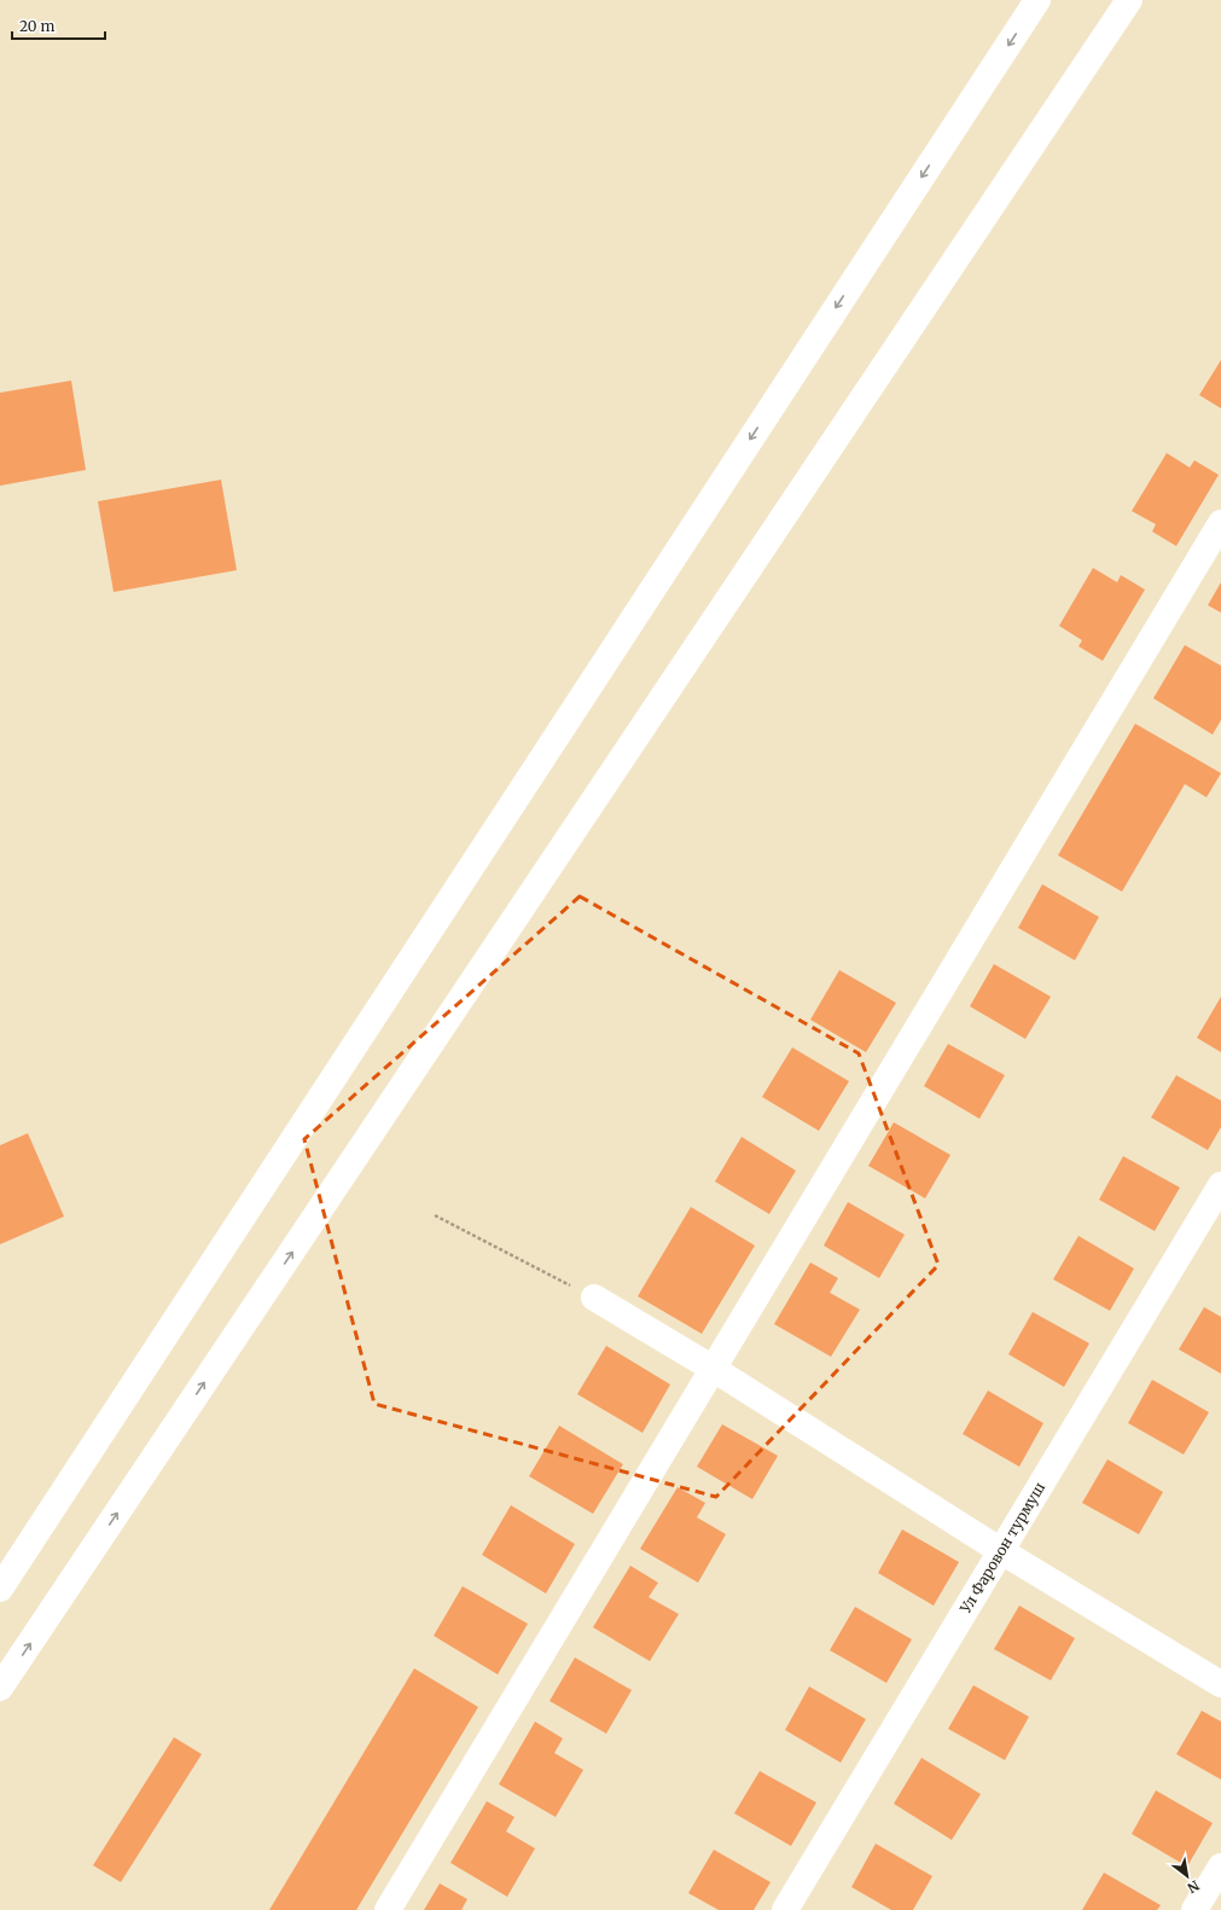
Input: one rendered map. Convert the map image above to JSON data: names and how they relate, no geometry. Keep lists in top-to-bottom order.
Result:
{
  "streets": {
    "street": ["Ул Фаровон турмуш"]
  },
  "scale_bar": "20 m",
  "north": "bottom right"
}
